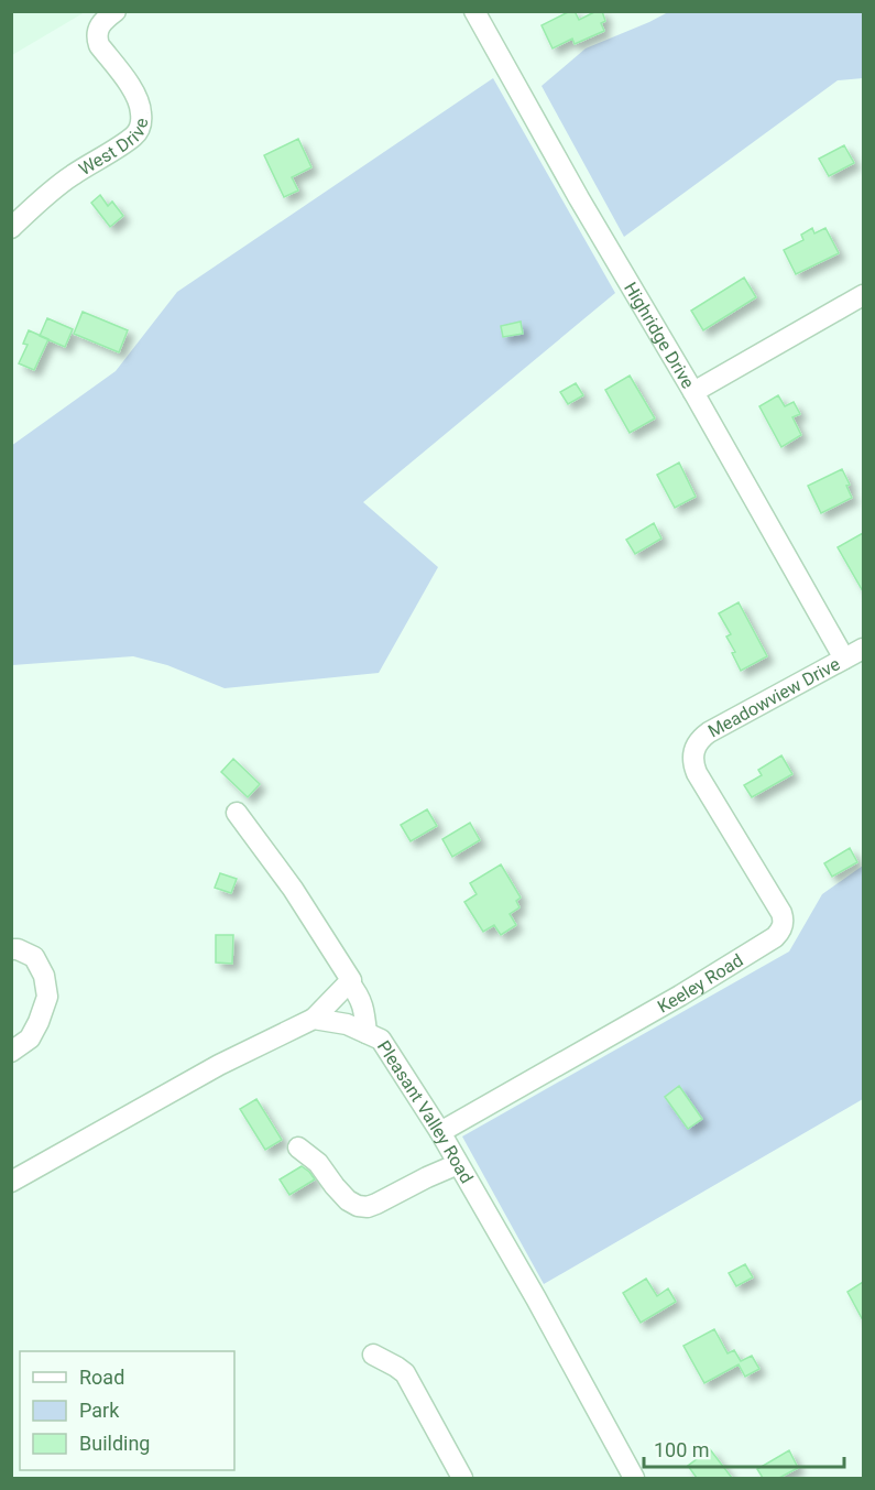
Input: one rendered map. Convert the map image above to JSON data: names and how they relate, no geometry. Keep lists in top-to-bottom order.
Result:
{
  "streets": {
    "street": [
      "West Drive",
      "Highridge Drive",
      "Meadowview Drive",
      "Keeley Road",
      "Pleasant Valley Road"
    ]
  },
  "crossings": [
    ["Highridge Drive", "Meadowview Drive"],
    ["Meadowview Drive", "Keeley Road"],
    ["Keeley Road", "Pleasant Valley Road"]
  ],
  "legend": ["Road", "Park", "Building"],
  "scale_bar": "100 m"
}
